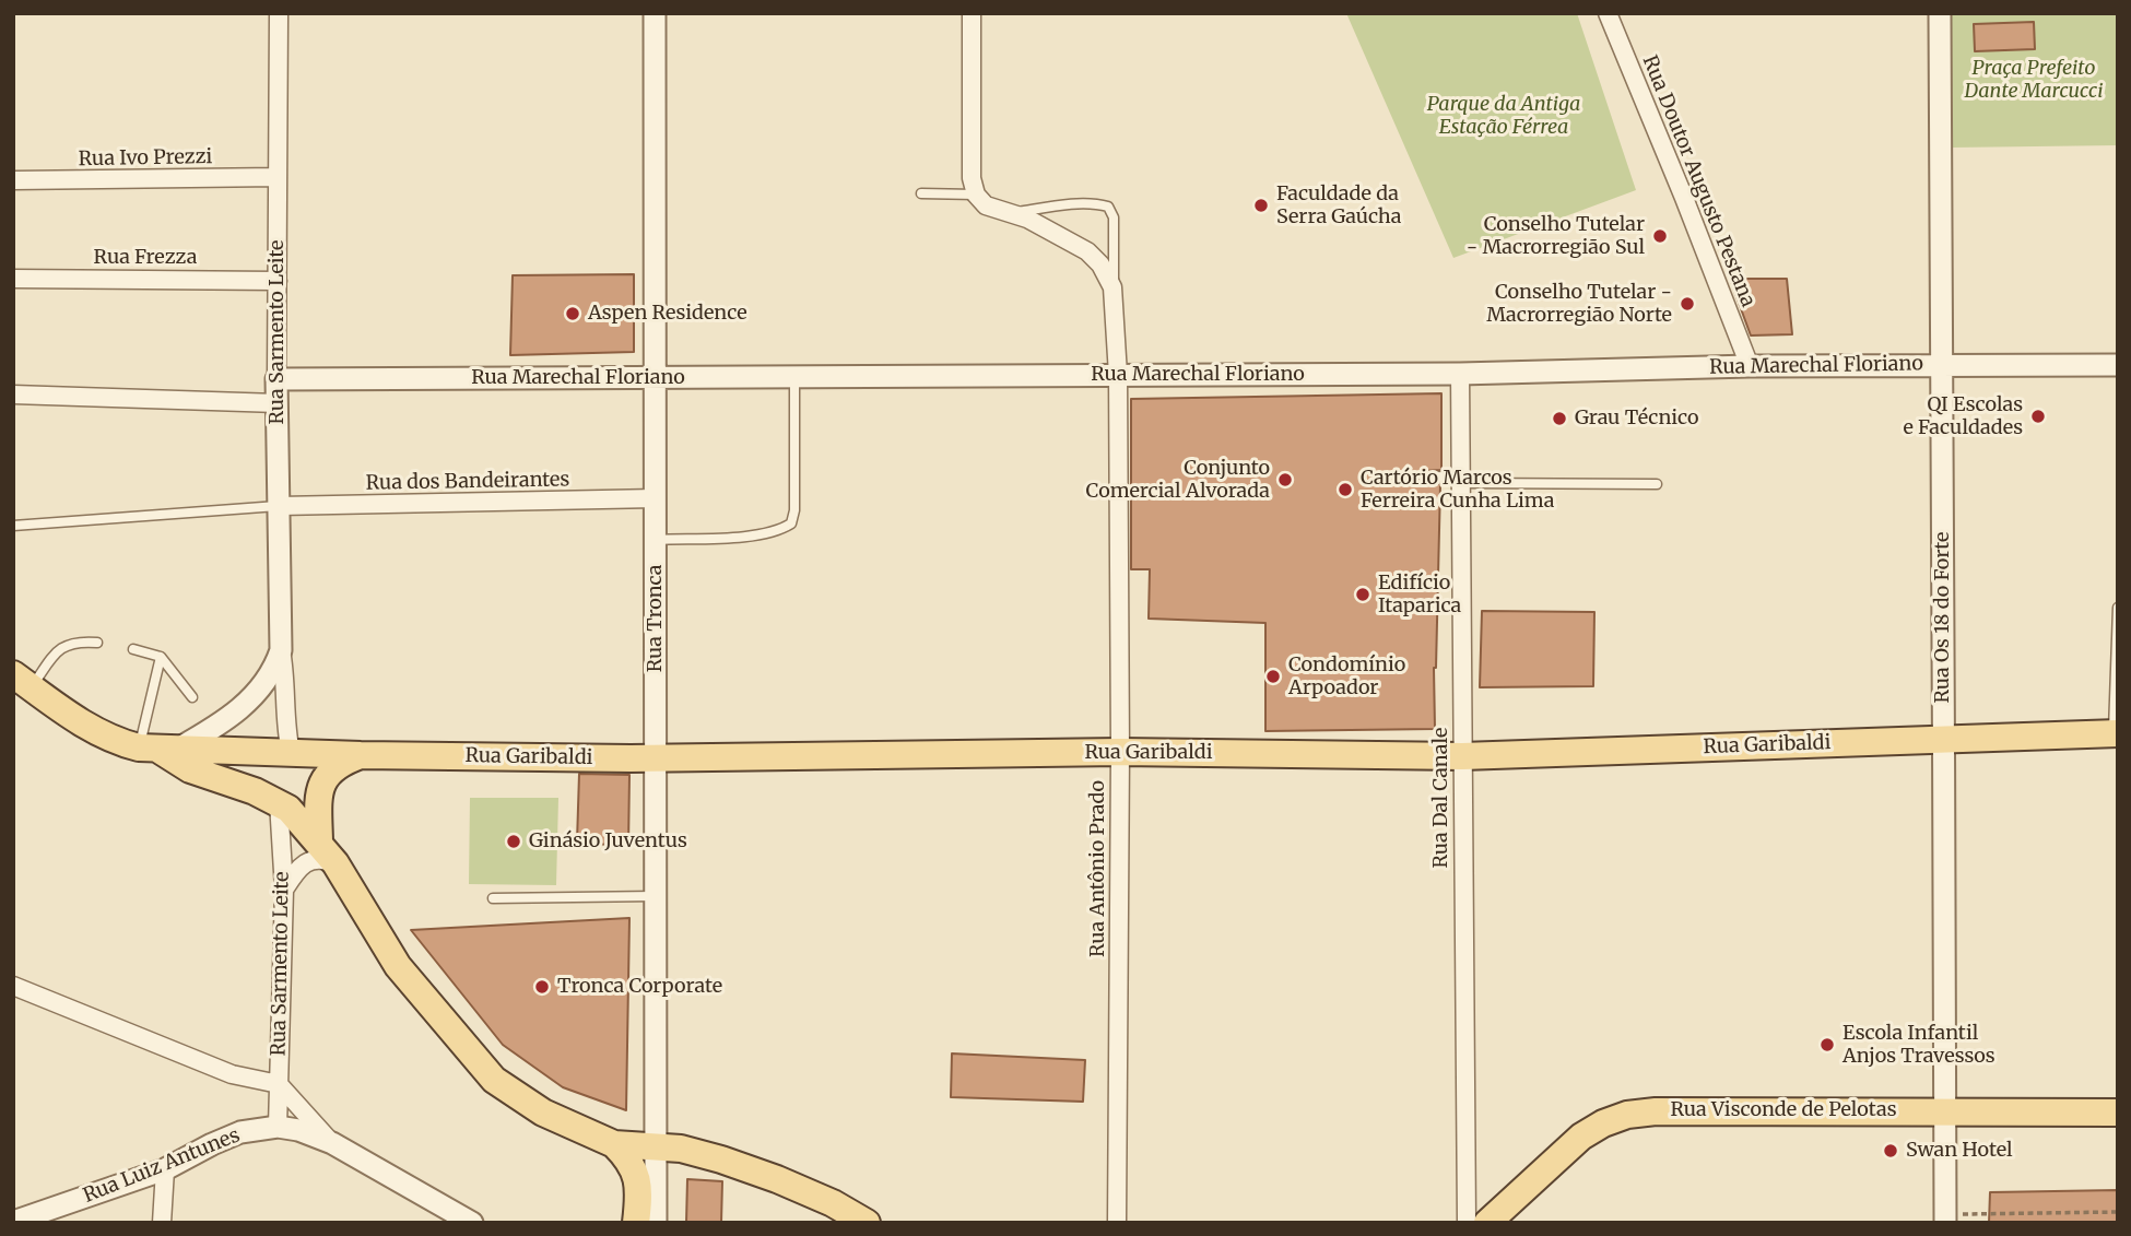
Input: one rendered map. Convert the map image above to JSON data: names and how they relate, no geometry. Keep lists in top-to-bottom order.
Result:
{
  "streets": {
    "main road": ["Rua Garibaldi", "Rua Visconde de Pelotas"],
    "street": [
      "Rua Ivo Prezzi",
      "Rua Doutor Augusto Pestana",
      "Rua Frezza",
      "Rua Sarmento Leite",
      "Rua Marechal Floriano",
      "Rua dos Bandeirantes",
      "Rua Os 18 do Forte",
      "Rua Tronca",
      "Rua Dal Canale",
      "Rua Antônio Prado",
      "Rua Luiz Antunes"
    ]
  },
  "crossings": [
    ["Rua Ivo Prezzi", "Rua Sarmento Leite"],
    ["Rua Doutor Augusto Pestana", "Rua Marechal Floriano"],
    ["Rua Frezza", "Rua Sarmento Leite"],
    ["Rua Sarmento Leite", "Rua Marechal Floriano"],
    ["Rua Sarmento Leite", "Rua dos Bandeirantes"],
    ["Rua Sarmento Leite", "Rua Garibaldi"],
    ["Rua Sarmento Leite", "Rua Luiz Antunes"],
    ["Rua Marechal Floriano", "Rua Os 18 do Forte"],
    ["Rua Marechal Floriano", "Rua Tronca"],
    ["Rua Marechal Floriano", "Rua Dal Canale"],
    ["Rua Marechal Floriano", "Rua Antônio Prado"],
    ["Rua dos Bandeirantes", "Rua Tronca"],
    ["Rua Os 18 do Forte", "Rua Garibaldi"],
    ["Rua Os 18 do Forte", "Rua Visconde de Pelotas"],
    ["Rua Tronca", "Rua Garibaldi"],
    ["Rua Garibaldi", "Rua Dal Canale"],
    ["Rua Garibaldi", "Rua Antônio Prado"]
  ],
  "parks": ["Praça Prefeito Dante Marcucci", "Parque da Antiga Estação Férrea"],
  "places": [
    "Faculdade da Serra Gaúcha",
    "Conselho Tutelar - Macrorregião Sul",
    "Conselho Tutelar - Macrorregião Norte",
    "Aspen Residence",
    "QI Escolas e Faculdades",
    "Grau Técnico",
    "Conjunto Comercial Alvorada",
    "Cartório Marcos Ferreira Cunha Lima",
    "Edifício Itaparica",
    "Condomínio Arpoador",
    "Ginásio Juventus",
    "Tronca Corporate",
    "Escola Infantil Anjos Travessos",
    "Swan Hotel"
  ]
}
